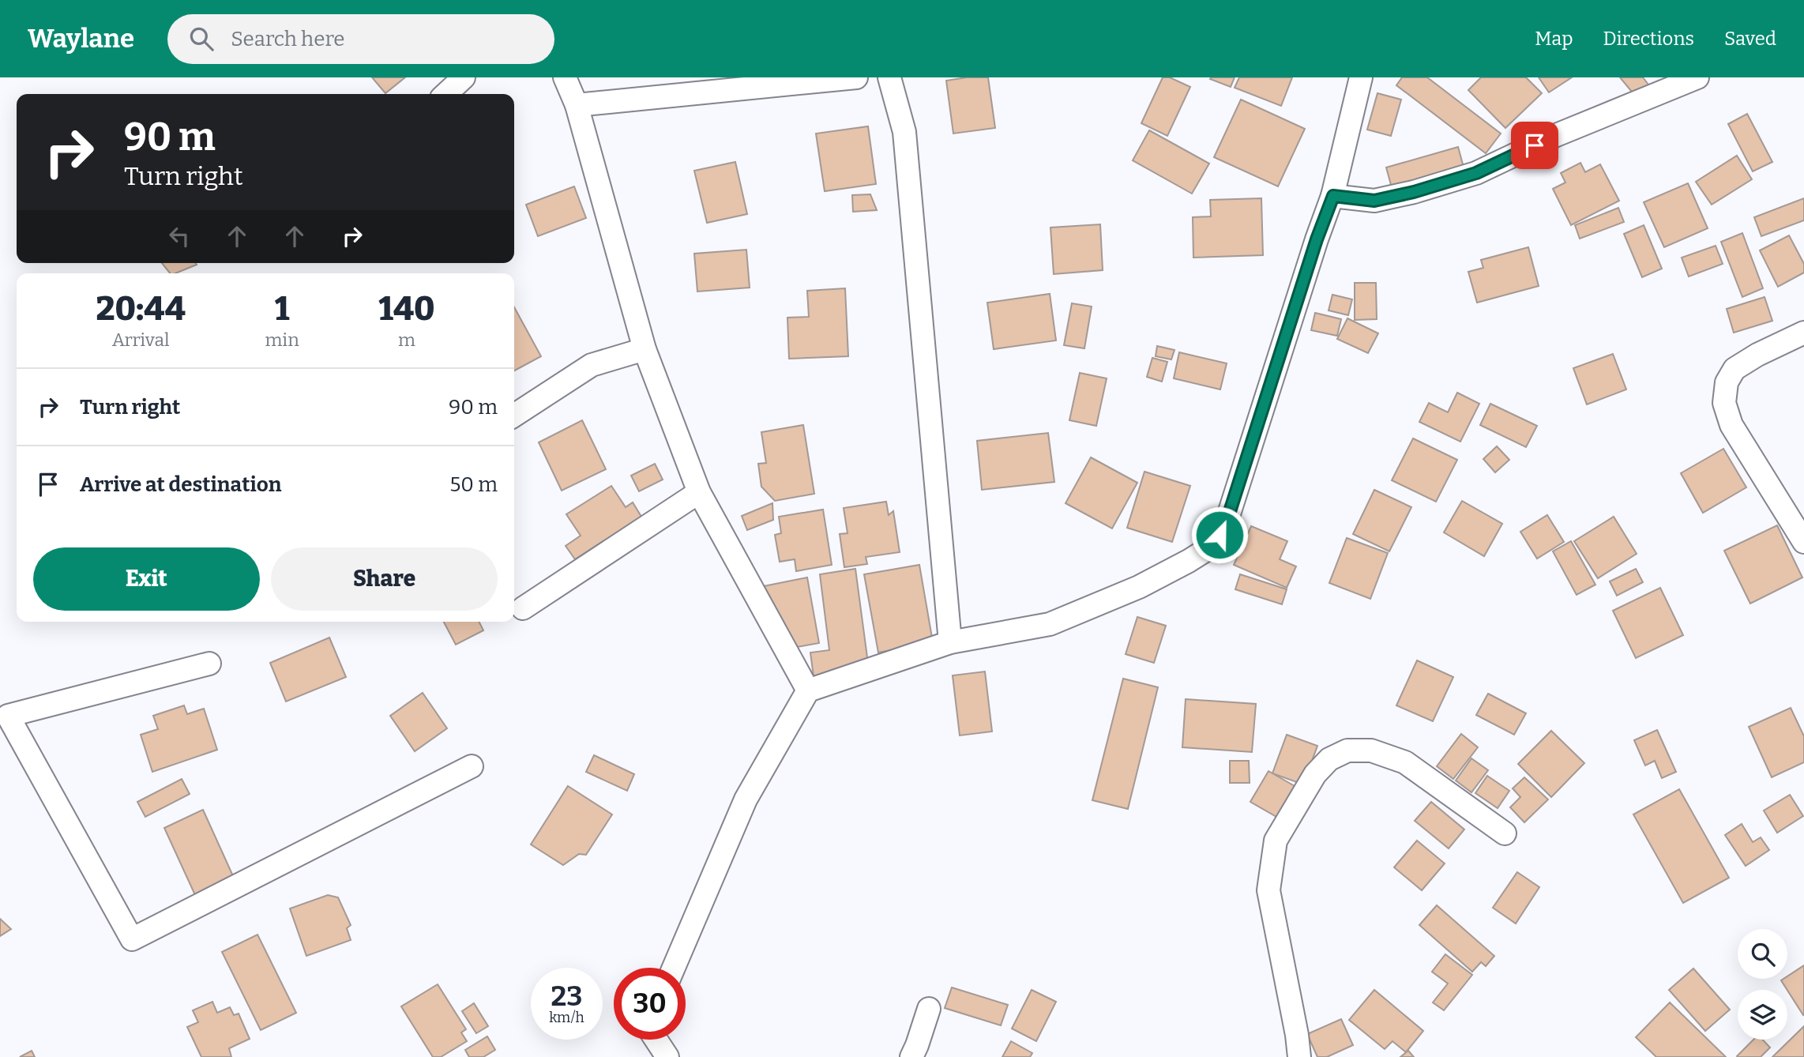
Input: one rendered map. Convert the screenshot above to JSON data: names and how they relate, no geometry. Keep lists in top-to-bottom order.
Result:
{
  "page": {
    "header": "Waylane",
    "search": "Search here",
    "nav": ["Map", "Directions", "Saved"],
    "turn": ["90 m", "Turn right"],
    "eta": [
      "20:44",
      "Arrival",
      "1",
      "min",
      "140",
      "m"
    ],
    "list": [
      {
        "name": "Turn right",
        "value": "90 m"
      },
      {
        "name": "Arrive at destination",
        "value": "50 m"
      }
    ],
    "buttons": ["Exit", "Share"],
    "speed": "23 km/h",
    "limit": "30"
  }
}
